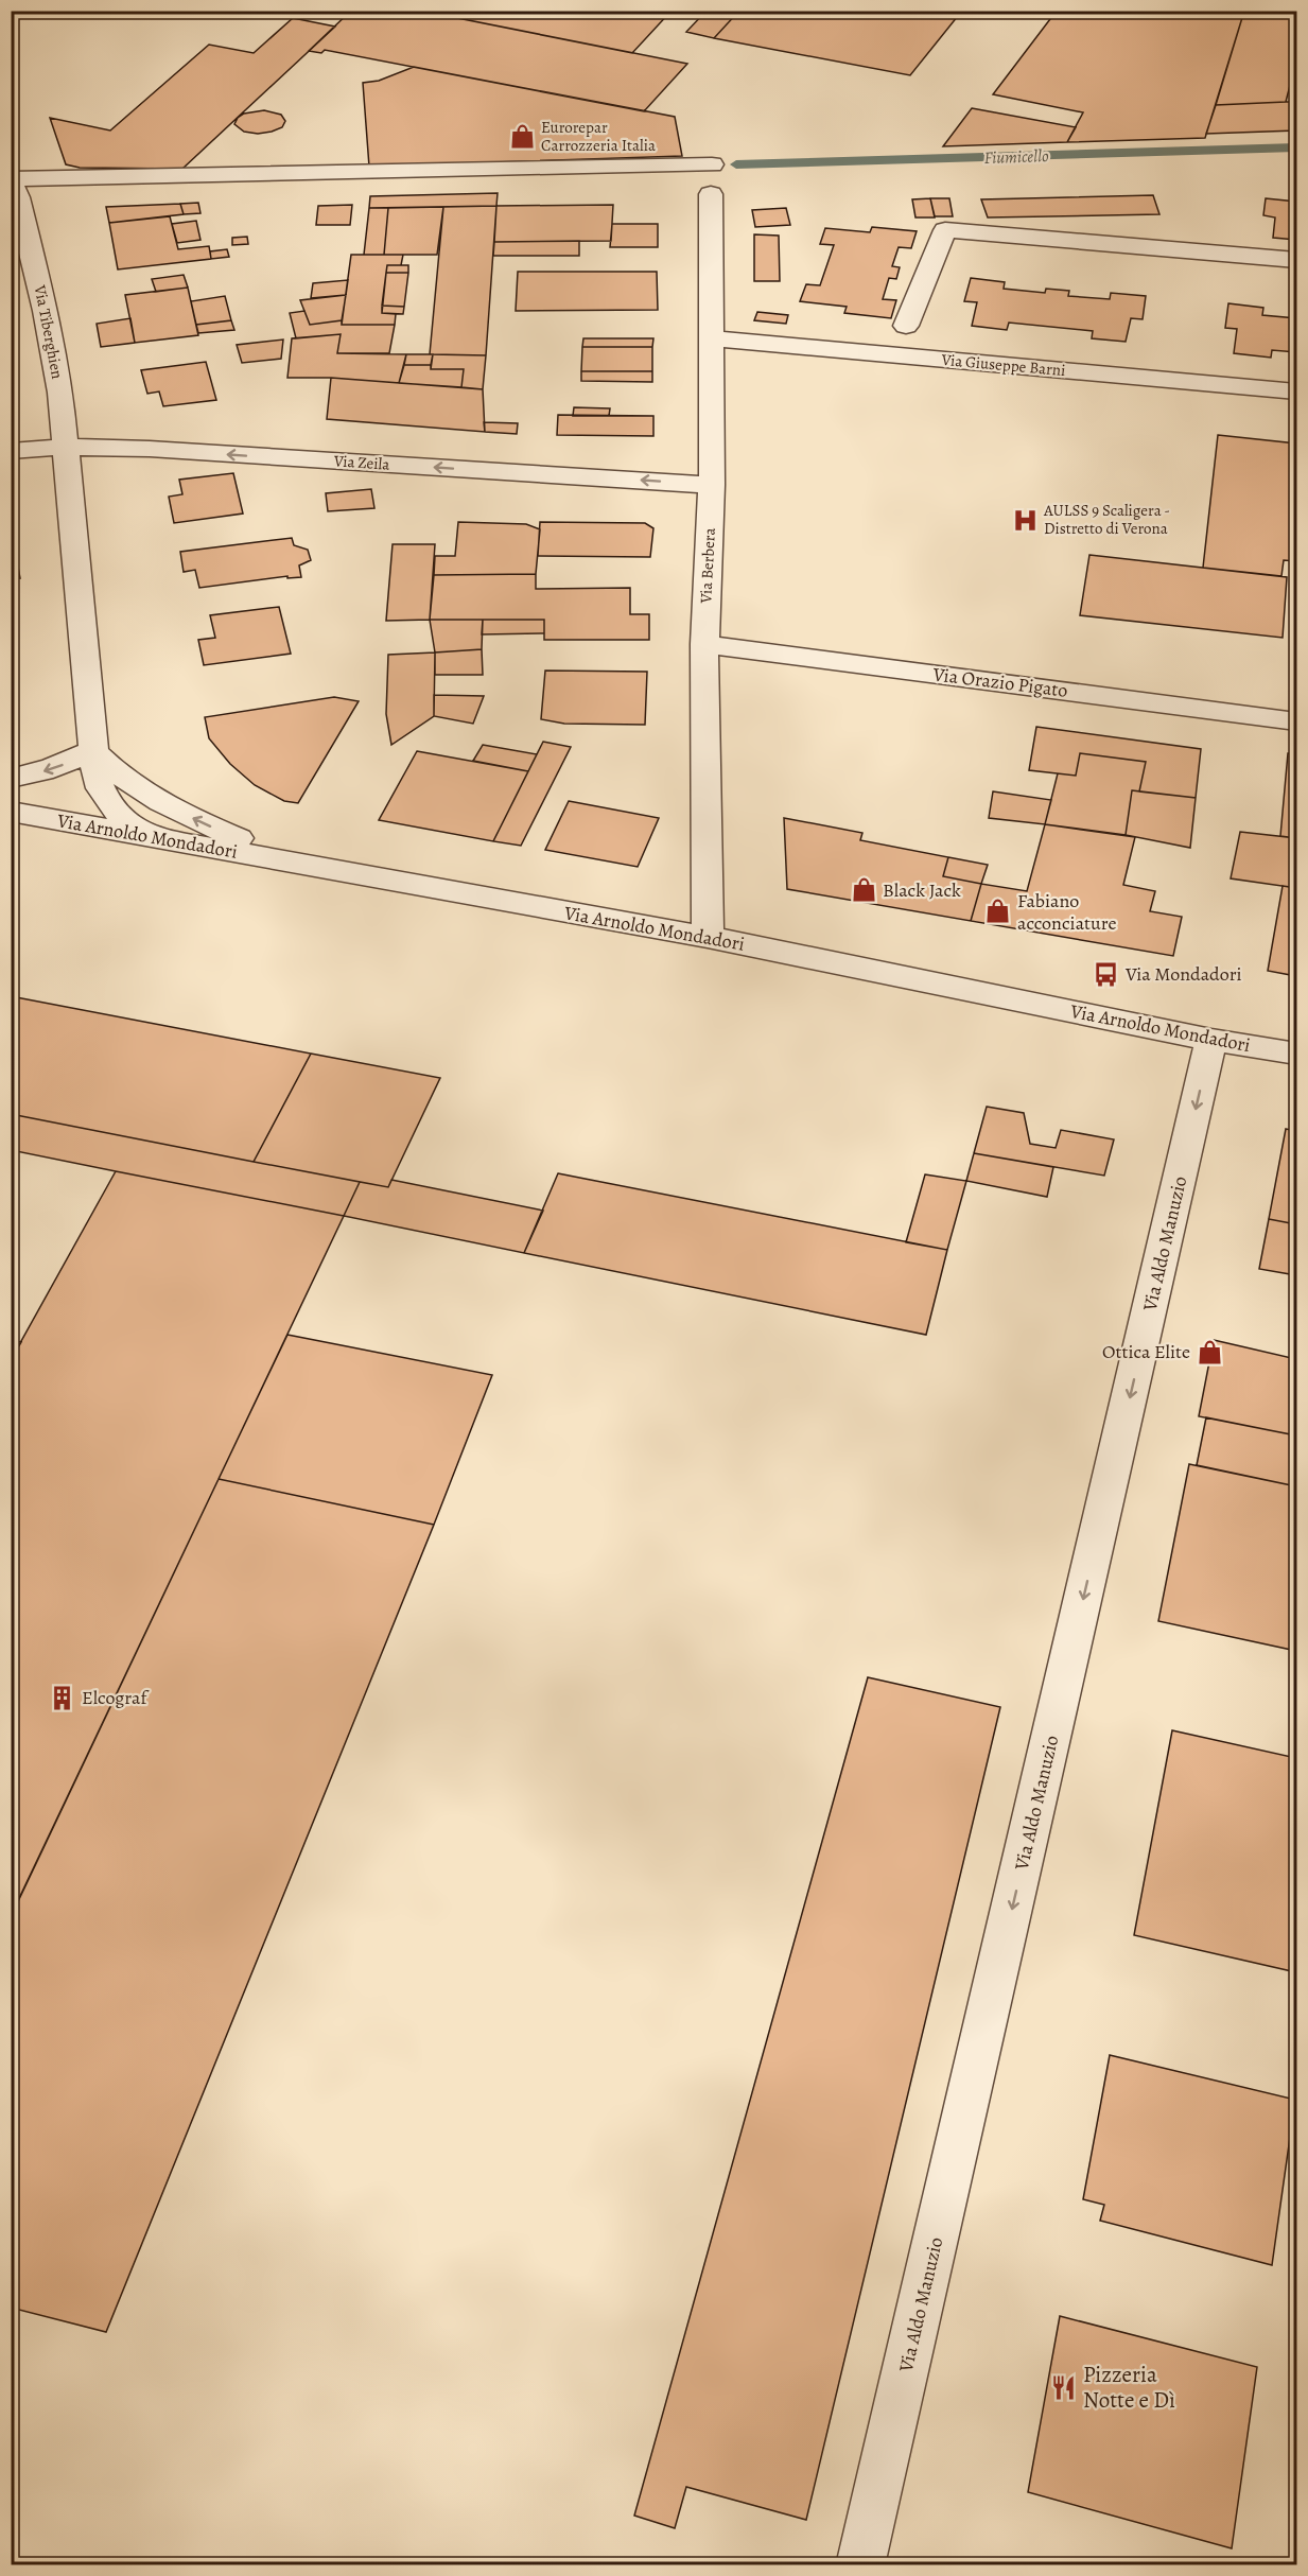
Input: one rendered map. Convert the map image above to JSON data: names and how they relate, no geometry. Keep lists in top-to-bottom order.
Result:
{
  "streets": {
    "street": [
      "Via Tiberghien",
      "Via Giuseppe Barni",
      "Via Zeila",
      "Via Berbera",
      "Via Orazio Pigato",
      "Via Arnoldo Mondadori",
      "Via Aldo Manuzio"
    ]
  },
  "crossings": [
    ["Via Tiberghien", "Via Zeila"],
    ["Via Tiberghien", "Via Arnoldo Mondadori"],
    ["Via Giuseppe Barni", "Via Berbera"],
    ["Via Zeila", "Via Berbera"],
    ["Via Berbera", "Via Orazio Pigato"],
    ["Via Berbera", "Via Arnoldo Mondadori"],
    ["Via Arnoldo Mondadori", "Via Aldo Manuzio"]
  ],
  "one_way": ["Via Aldo Manuzio"],
  "water": ["Fiumicello"],
  "places": {
    "shop": [
      "Eurorepar Carrozzeria Italia",
      "Black Jack",
      "Fabiano acconciature",
      "Ottica Elite"
    ],
    "hospital": ["AULSS 9 Scaligera - Distretto di Verona"],
    "bus stop": ["Via Mondadori"],
    "building": ["Elcograf"],
    "restaurant": ["Pizzeria Notte e Dì"]
  }
}
